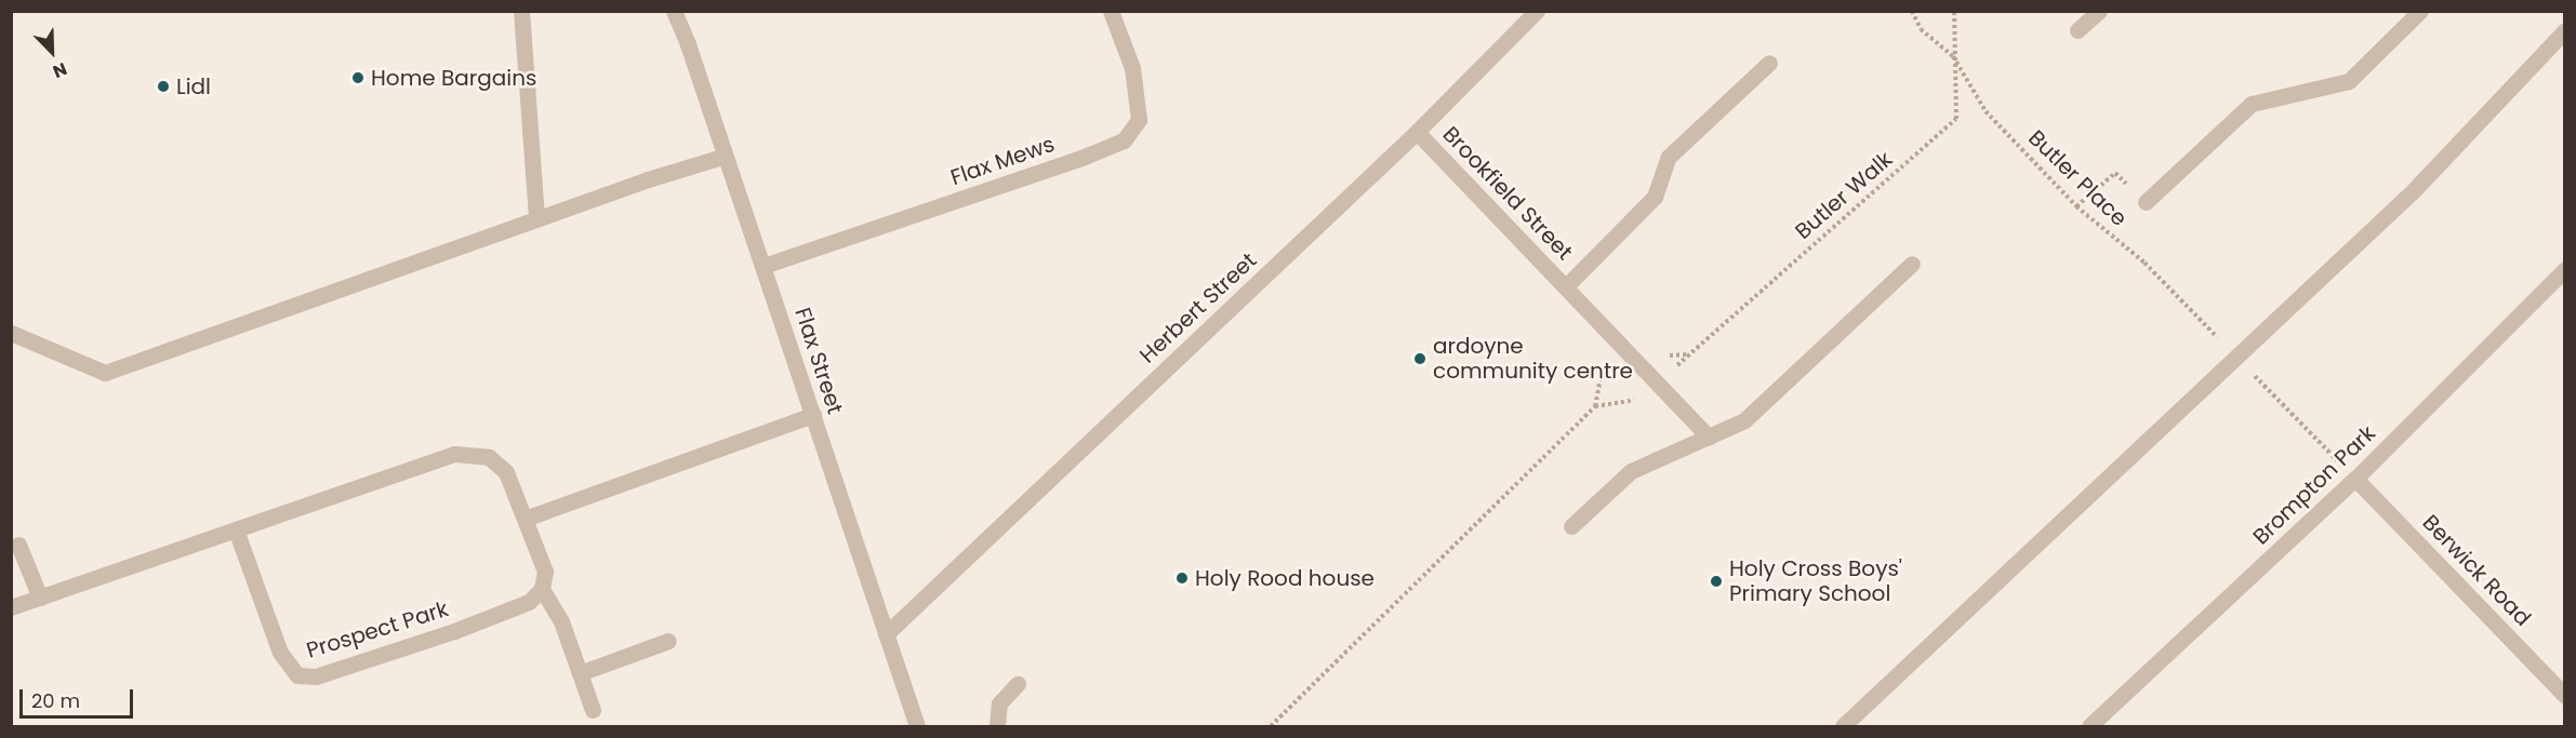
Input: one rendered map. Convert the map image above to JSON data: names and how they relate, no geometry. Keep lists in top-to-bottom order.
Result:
{
  "streets": {
    "street": [
      "Flax Mews",
      "Brookfield Street",
      "Herbert Street",
      "Flax Street",
      "Brompton Park",
      "Berwick Road",
      "Prospect Park"
    ],
    "path": ["Butler Place", "Butler Walk"]
  },
  "crossings": [
    ["Flax Mews", "Flax Street"],
    ["Butler Place", "Butler Walk"],
    ["Butler Place", "Brompton Park"],
    ["Butler Place", "Berwick Road"],
    ["Brookfield Street", "Herbert Street"],
    ["Herbert Street", "Flax Street"],
    ["Brompton Park", "Berwick Road"]
  ],
  "places": [
    "Home Bargains",
    "Lidl",
    "ardoyne community centre",
    "Holy Rood house",
    "Holy Cross Boys' Primary School"
  ],
  "scale_bar": "20 m",
  "north": "bottom right"
}
